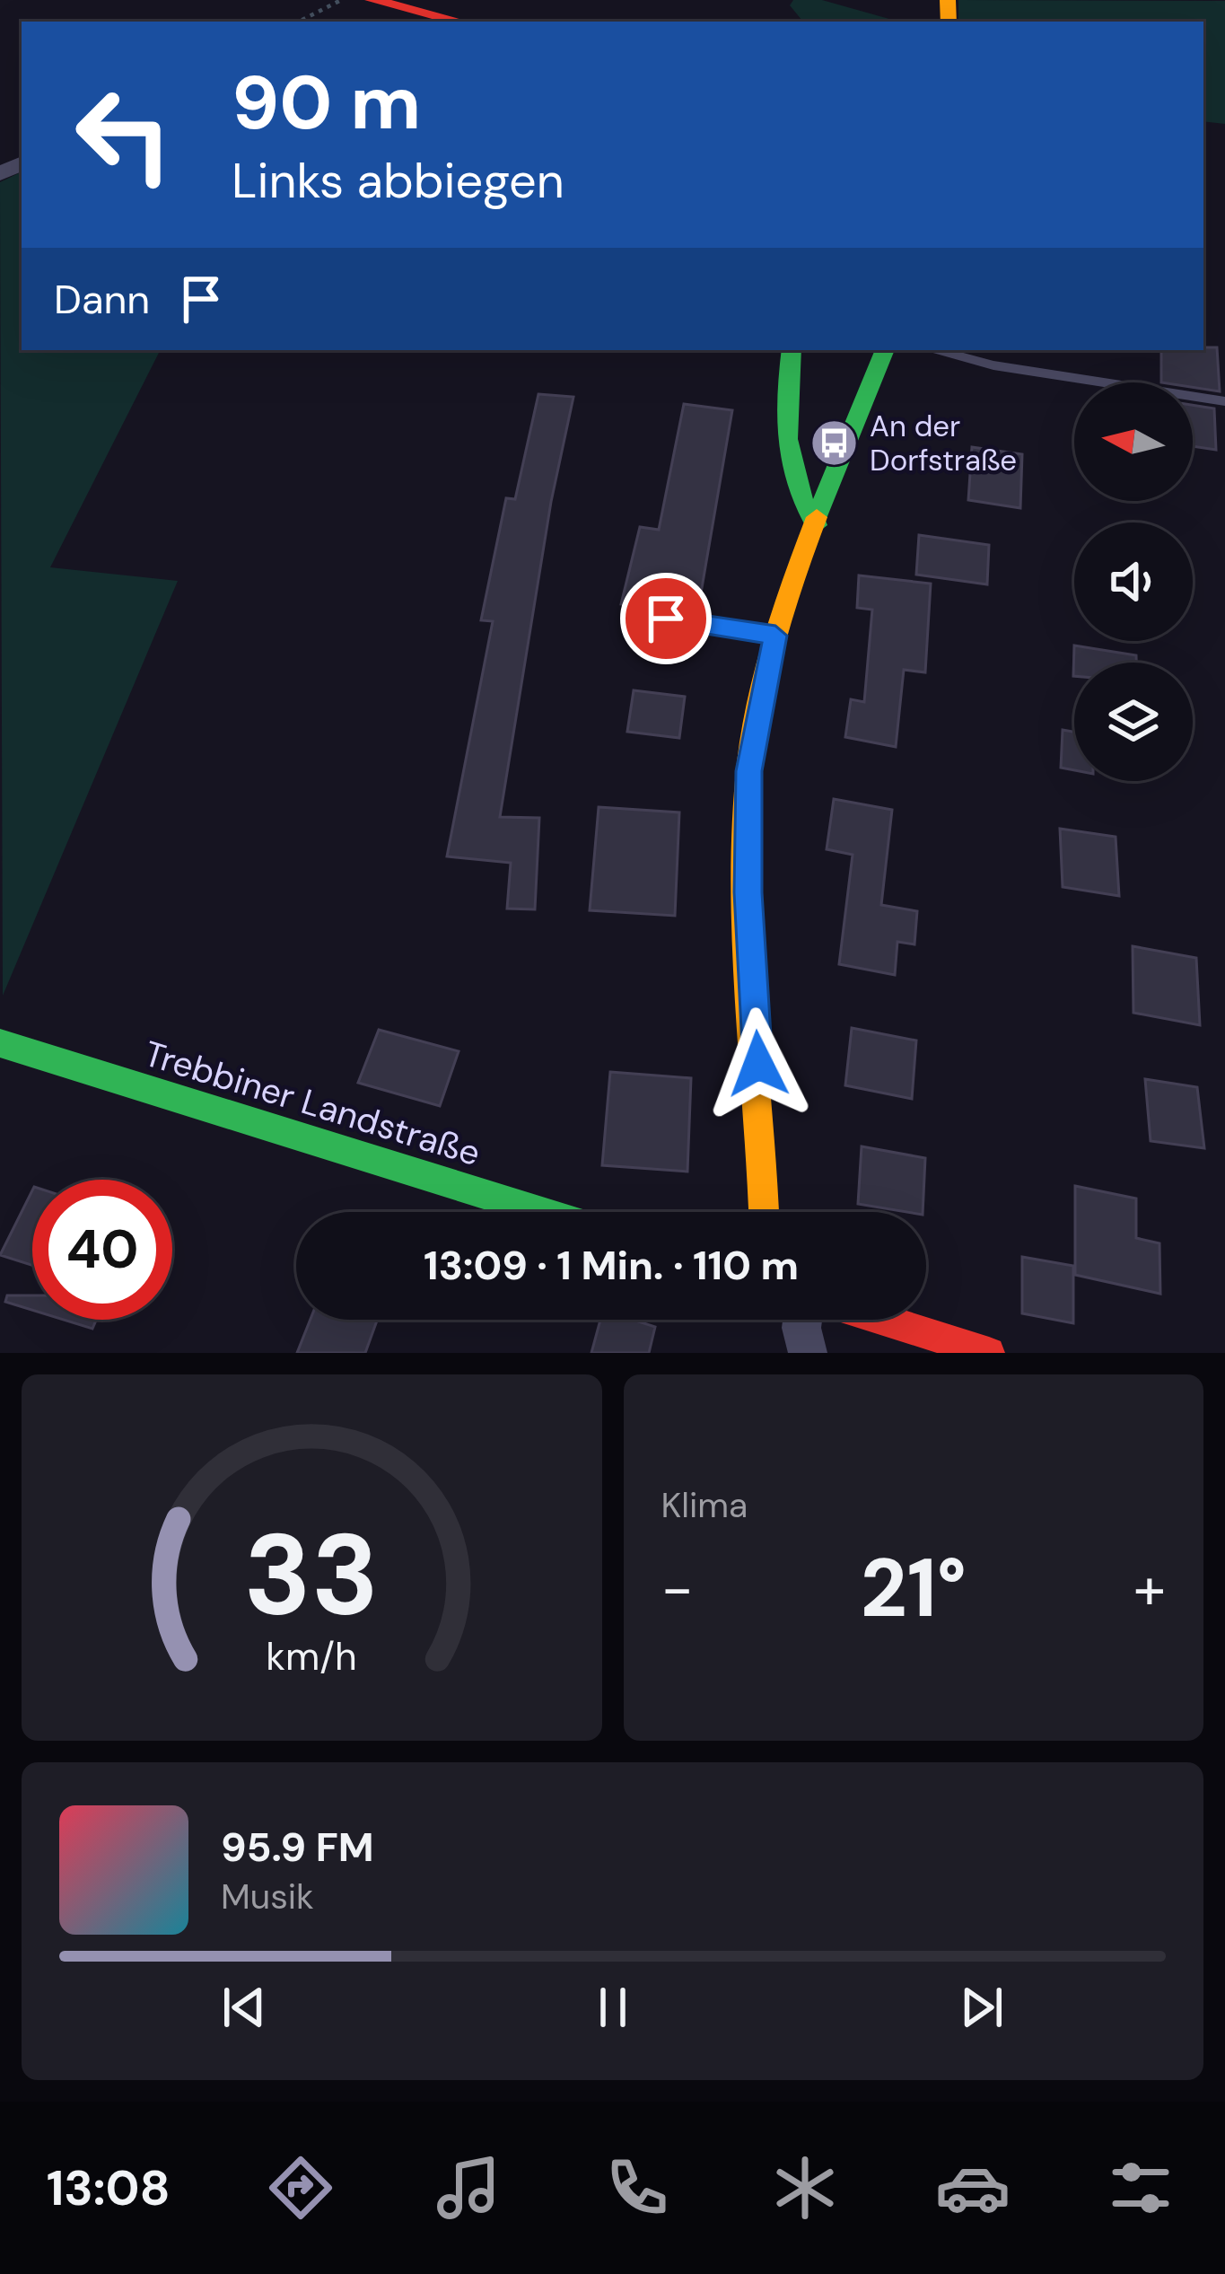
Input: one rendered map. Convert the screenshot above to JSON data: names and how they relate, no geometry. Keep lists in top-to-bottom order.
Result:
{
  "streets": {
    "street": ["Trebbiner Landstraße"]
  },
  "places": {
    "bus stop": ["An der Dorfstraße"]
  },
  "north": "left",
  "page": {
    "turn": ["90 m", "Links abbiegen"],
    "then": "Dann",
    "limit": "40",
    "trip": "13:09 · 1 Min. · 110 m",
    "tile": "Klima",
    "heat": ["−", "21°", "+"],
    "song": ["95.9 FM", "Musik"],
    "tabs": "13:08",
    "gauge": ["33", "km/h"]
  }
}
